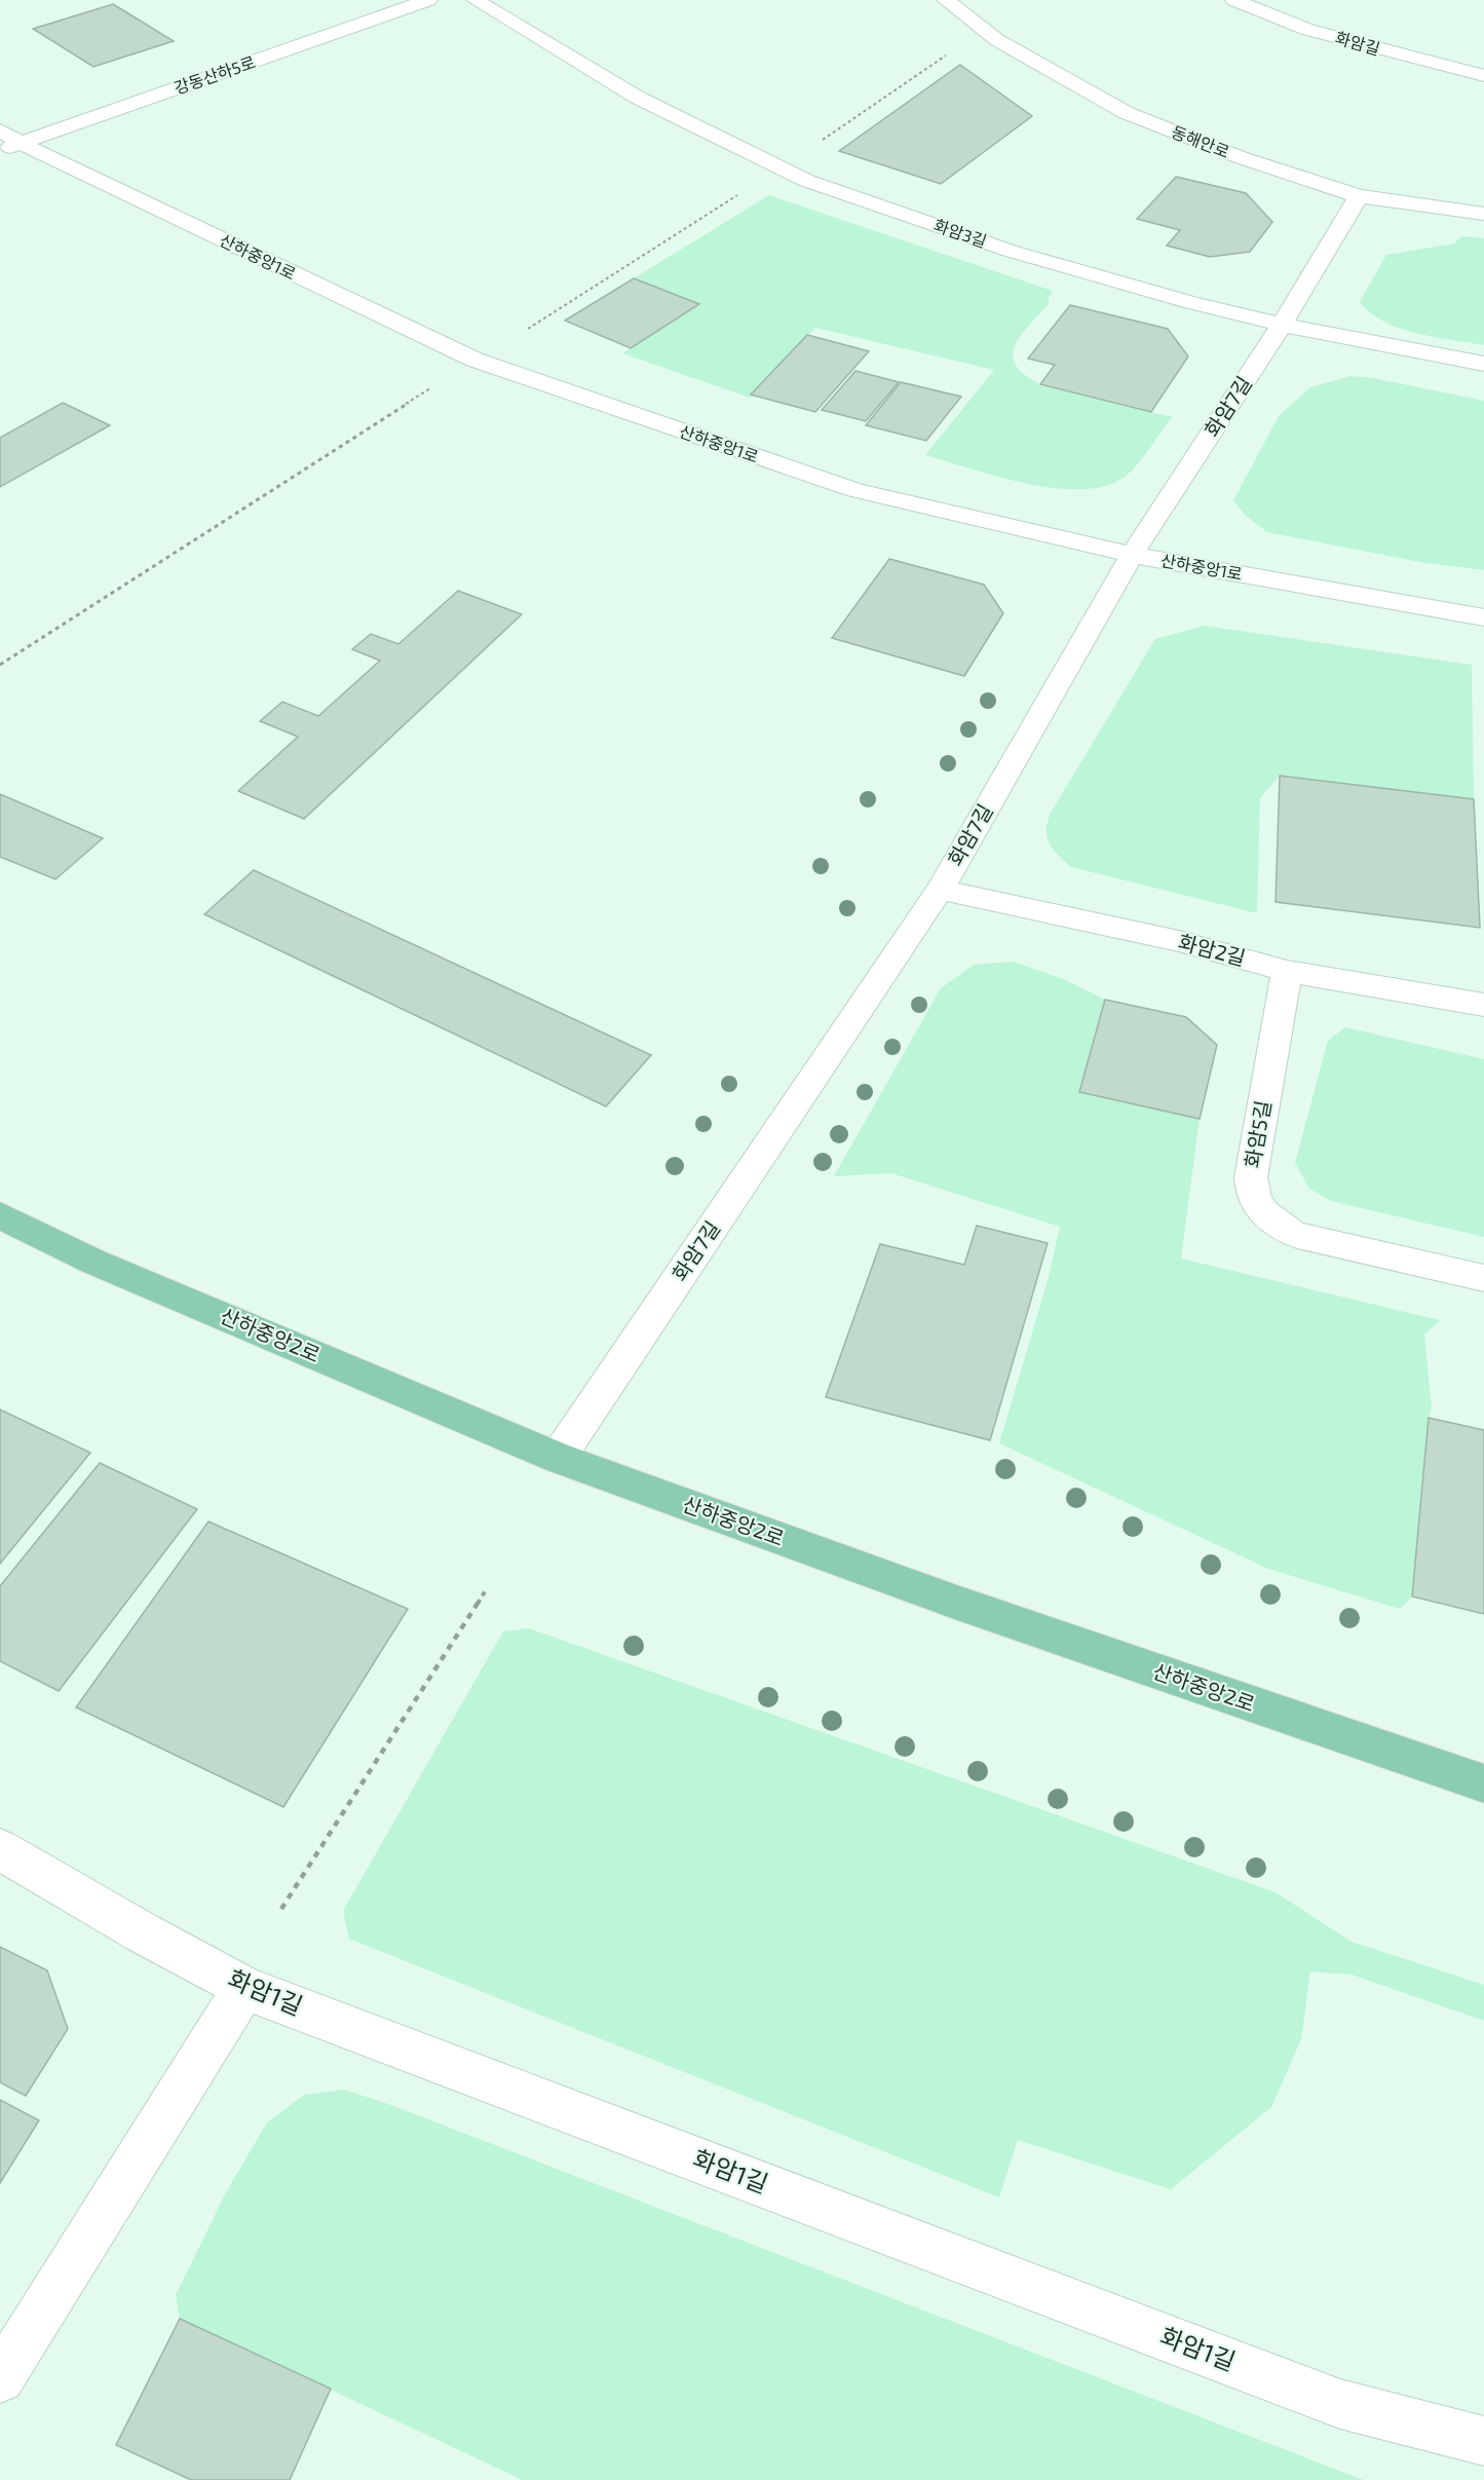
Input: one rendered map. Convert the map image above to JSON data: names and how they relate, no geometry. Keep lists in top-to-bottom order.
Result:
{
  "streets": {
    "main road": ["산하중앙2로"],
    "street": [
      "화암길",
      "강동산하5로",
      "동해안로",
      "화암3길",
      "산하중앙1로",
      "화암7길",
      "화암2길",
      "화암5길",
      "화암1길"
    ]
  },
  "crossings": [
    ["강동산하5로", "산하중앙1로"],
    ["동해안로", "화암7길"],
    ["화암3길", "화암7길"],
    ["산하중앙1로", "화암7길"],
    ["화암7길", "화암2길"],
    ["화암7길", "산하중앙2로"],
    ["화암2길", "화암5길"]
  ]
}
